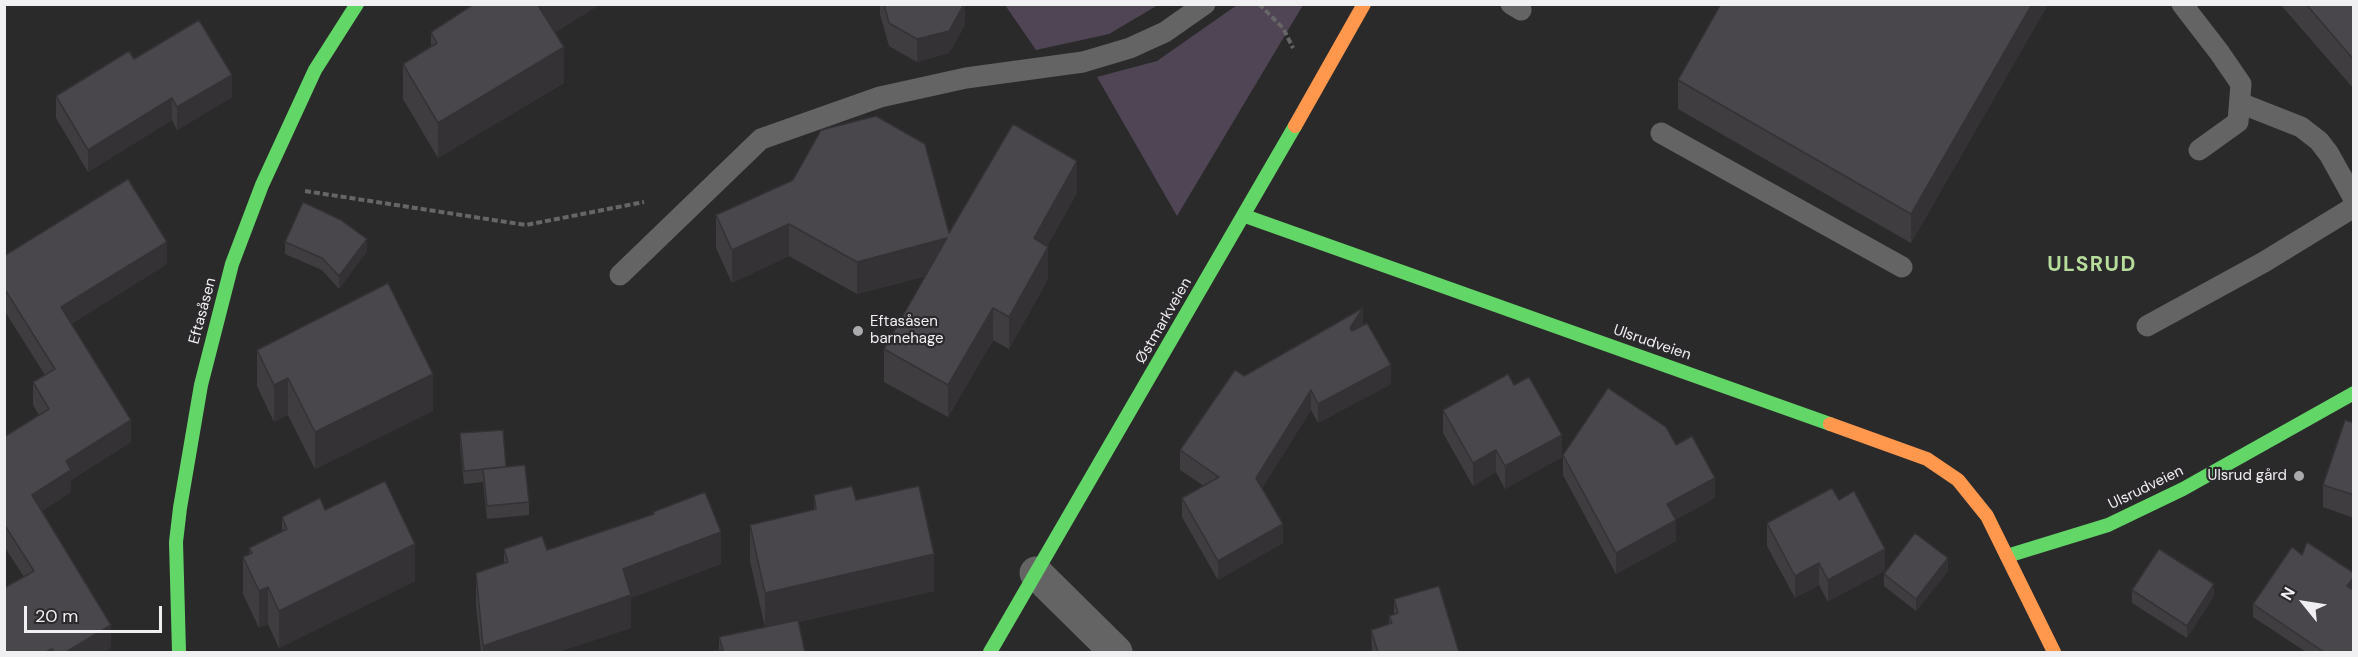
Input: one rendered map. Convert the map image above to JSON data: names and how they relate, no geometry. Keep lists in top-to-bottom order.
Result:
{
  "streets": {
    "street": ["Eftasåsen", "Østmarkveien", "Ulsrudveien"]
  },
  "crossings": [
    ["Østmarkveien", "Ulsrudveien"]
  ],
  "districts": ["ULSRUD"],
  "places": ["Eftasåsen barnehage", "Ulsrud gård"],
  "scale_bar": "20 m",
  "north": "top left"
}
